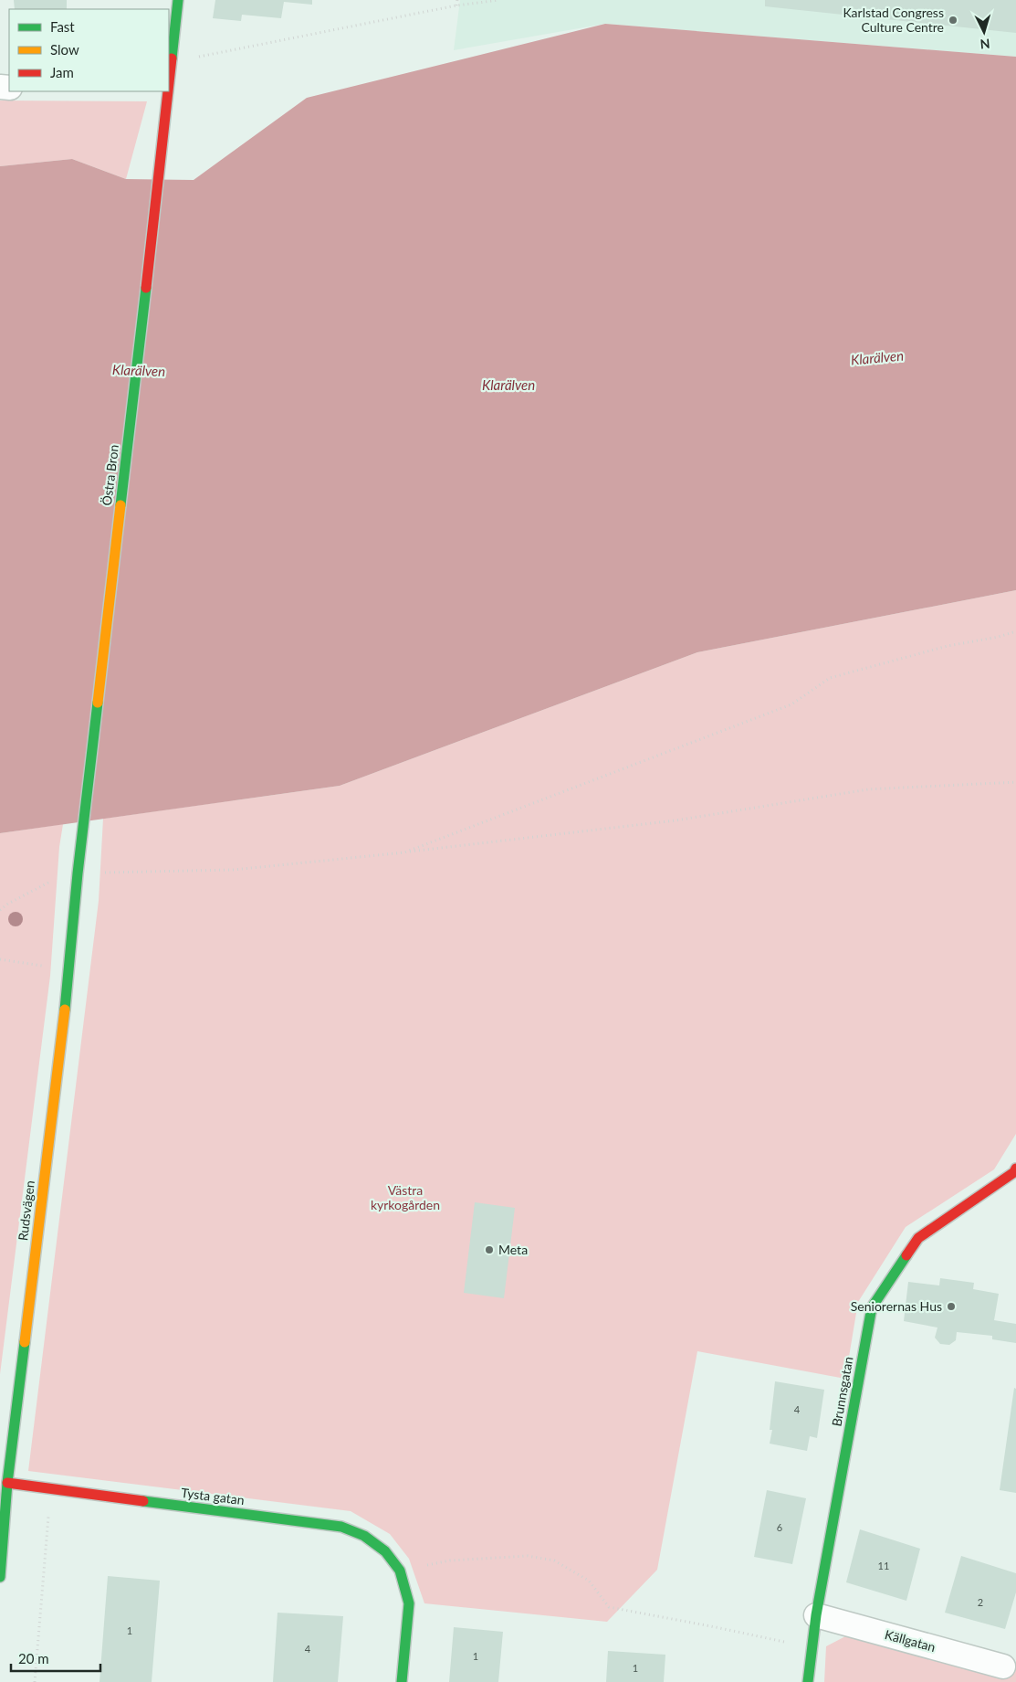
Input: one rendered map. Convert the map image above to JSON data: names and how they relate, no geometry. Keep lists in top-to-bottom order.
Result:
{
  "streets": {
    "street": [
      "Östra Bron",
      "Rudsvägen",
      "Brunnsgatan",
      "Tysta gatan",
      "Källgatan"
    ]
  },
  "crossings": [
    ["Östra Bron", "Rudsvägen"],
    ["Rudsvägen", "Tysta gatan"],
    ["Brunnsgatan", "Källgatan"]
  ],
  "water": ["Klarälven"],
  "parks": ["Västra kyrkogården"],
  "places": ["Karlstad Congress Culture Centre", "Meta", "Seniorernas Hus"],
  "house_numbers": [
    "4",
    "6",
    "11",
    "2",
    "1",
    "4",
    "1",
    "1"
  ],
  "legend": ["Fast", "Slow", "Jam"],
  "scale_bar": "20 m",
  "north": "bottom"
}
